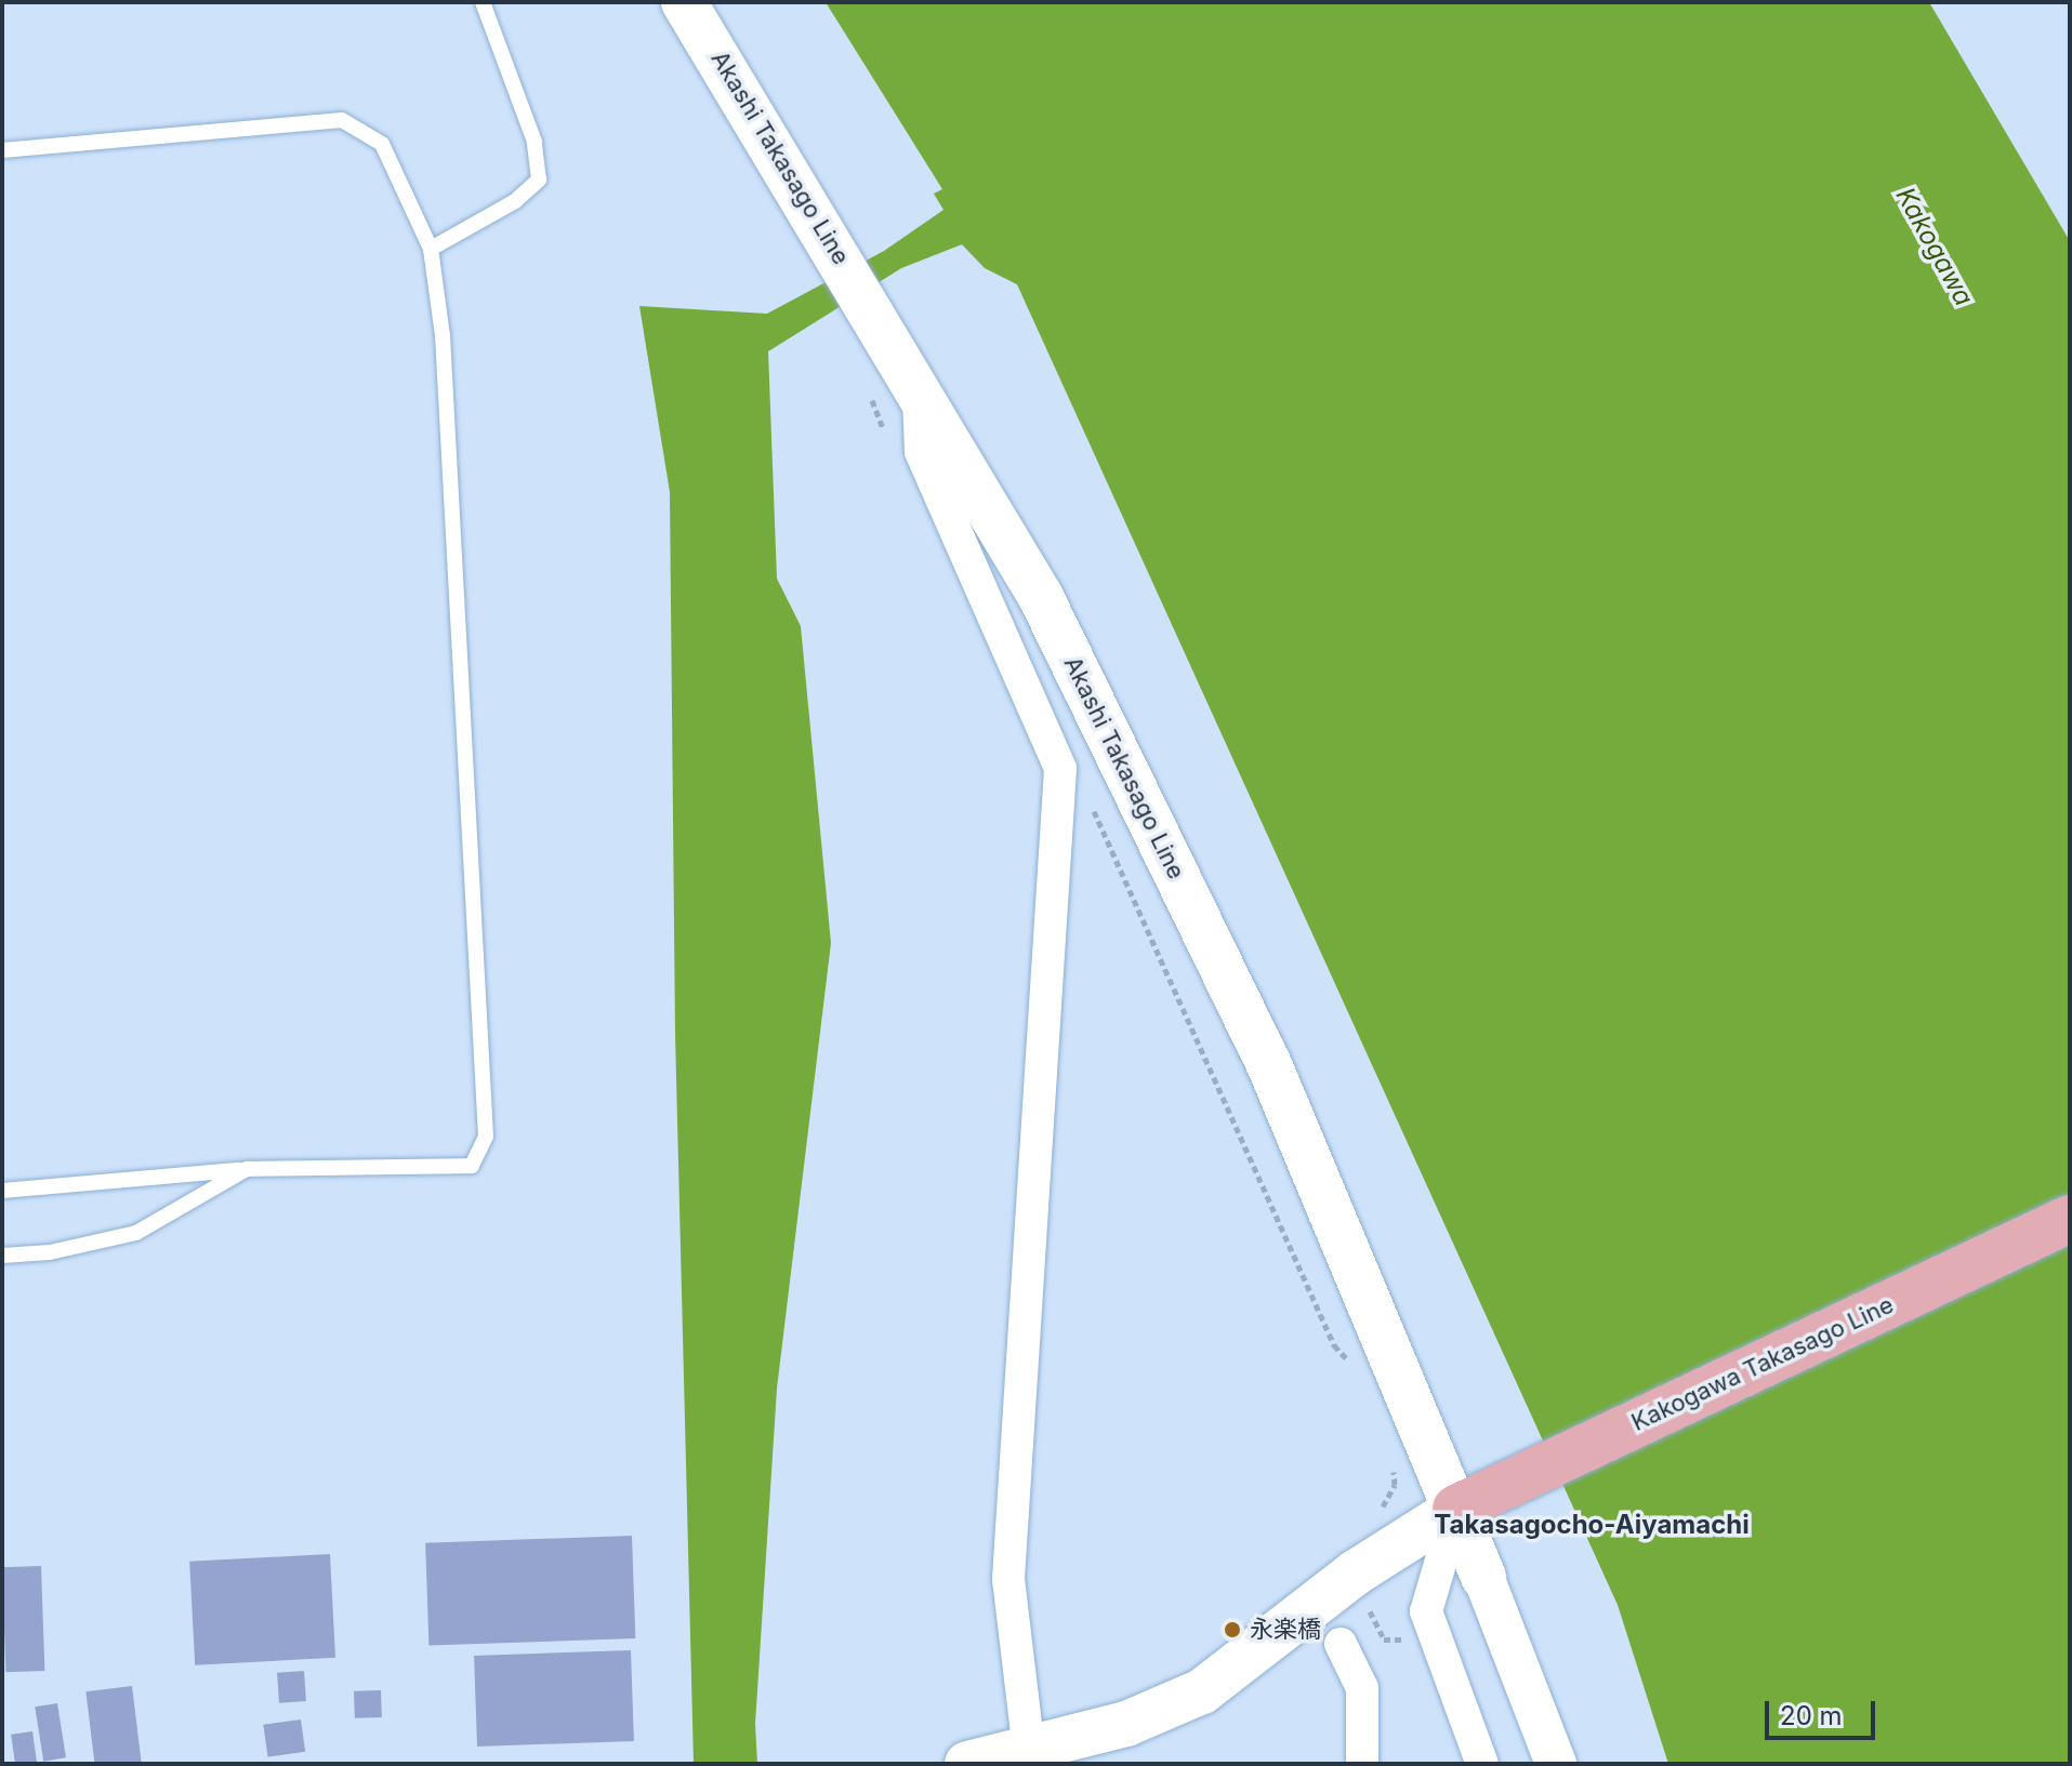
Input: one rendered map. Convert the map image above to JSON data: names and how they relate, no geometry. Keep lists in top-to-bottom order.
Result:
{
  "streets": {
    "main road": ["Akashi Takasago Line", "Kakogawa Takasago Line"]
  },
  "crossings": [
    ["Akashi Takasago Line", "Kakogawa Takasago Line"]
  ],
  "districts": ["Takasagocho-Aiyamachi"],
  "water": ["Kakogawa"],
  "places": ["永楽橋"],
  "scale_bar": "20 m"
}
